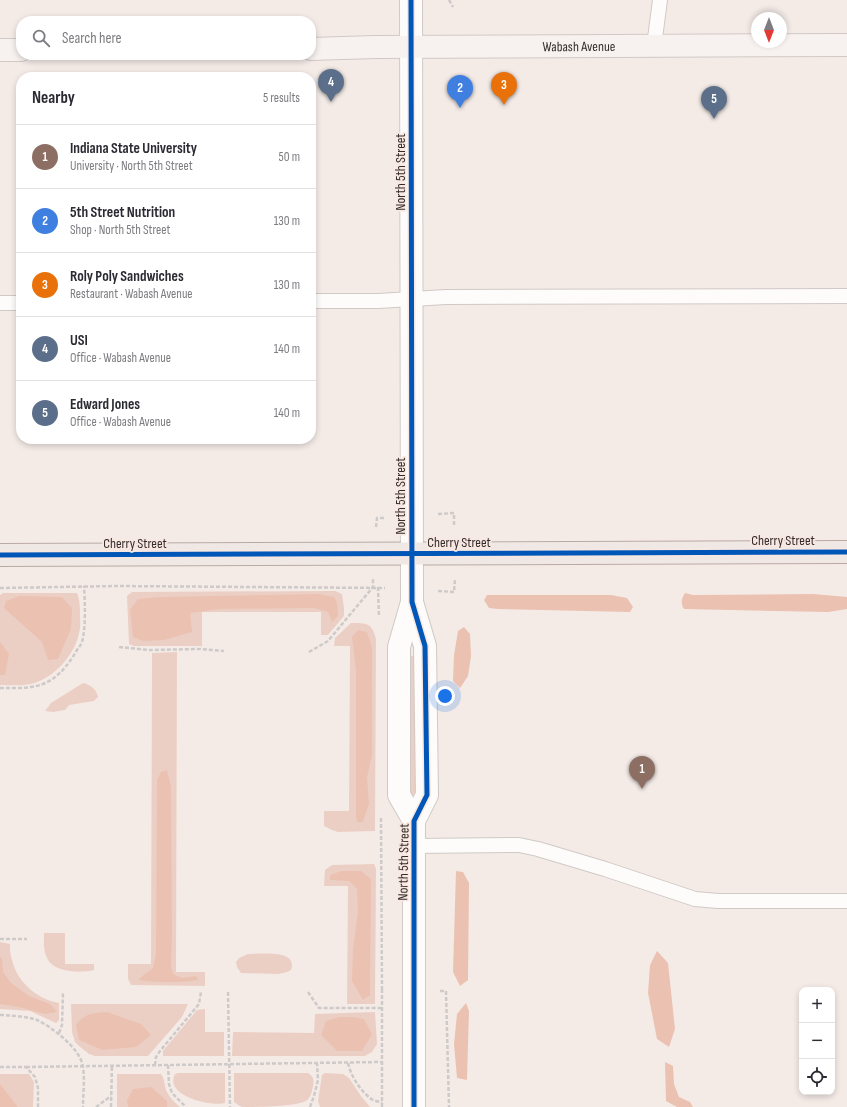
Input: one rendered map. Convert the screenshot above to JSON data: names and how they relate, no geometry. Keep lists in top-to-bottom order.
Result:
{
  "streets": {
    "main road": ["Cherry Street"],
    "street": ["Wabash Avenue", "North 5th Street"]
  },
  "crossings": [
    ["Wabash Avenue", "North 5th Street"],
    ["North 5th Street", "Cherry Street"]
  ],
  "north": "bottom",
  "page": {
    "search": "Search here",
    "pins": [
      "4",
      "3",
      "2",
      "5",
      "1"
    ],
    "heading": ["Nearby", "5 results"],
    "list": [
      {
        "mark": "1",
        "name": "Indiana State University",
        "note": "University · North 5th Street",
        "value": "50 m"
      },
      {
        "mark": "2",
        "name": "5th Street Nutrition",
        "note": "Shop · North 5th Street",
        "value": "130 m"
      },
      {
        "mark": "3",
        "name": "Roly Poly Sandwiches",
        "note": "Restaurant · Wabash Avenue",
        "value": "130 m"
      },
      {
        "mark": "4",
        "name": "USI",
        "note": "Office · Wabash Avenue",
        "value": "140 m"
      },
      {
        "mark": "5",
        "name": "Edward Jones",
        "note": "Office · Wabash Avenue",
        "value": "140 m"
      }
    ],
    "map_buttons": ["+", "−"]
  }
}
